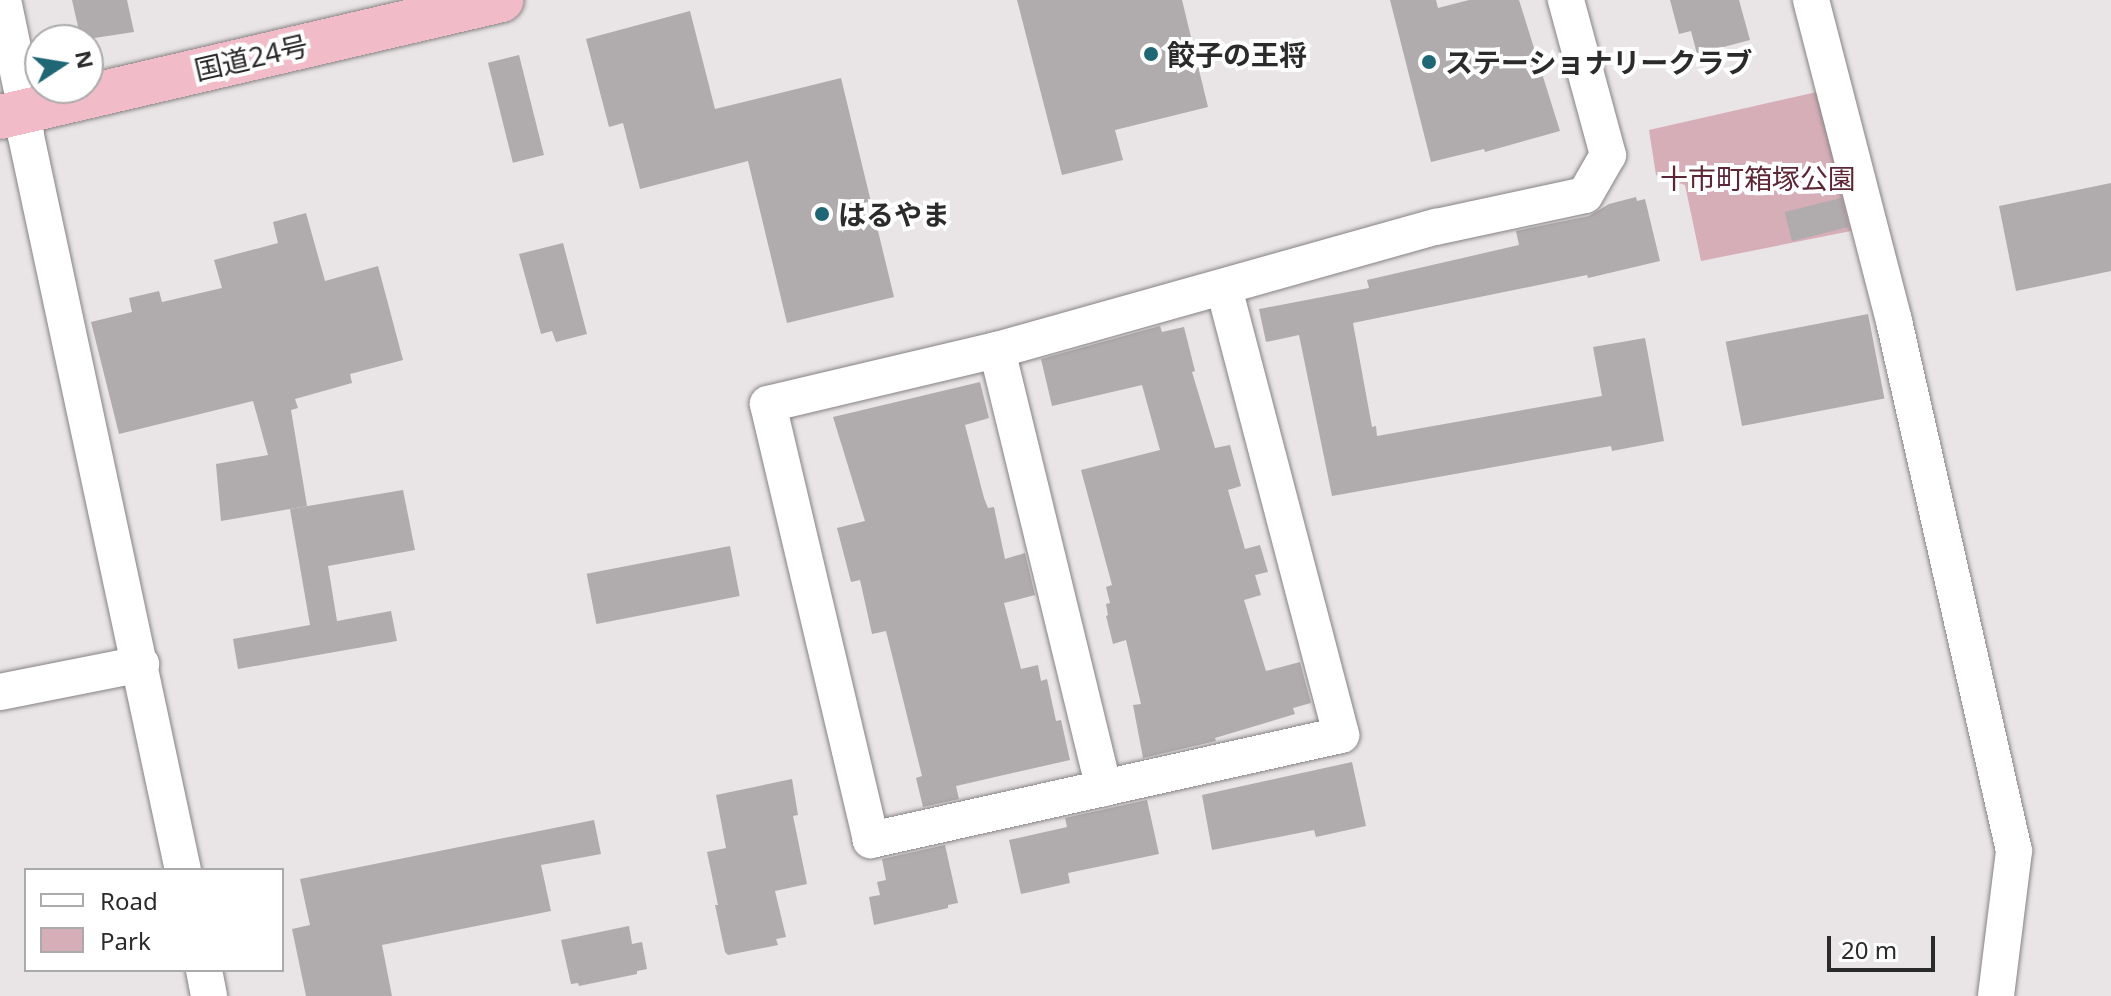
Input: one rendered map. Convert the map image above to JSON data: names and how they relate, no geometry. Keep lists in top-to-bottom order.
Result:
{
  "streets": {
    "highway": ["国道24号"]
  },
  "parks": ["十市町箱塚公園"],
  "places": ["餃子の王将", "ステーショナリークラブ", "はるやま"],
  "legend": ["Road", "Park"],
  "scale_bar": "20 m",
  "north": "right"
}
